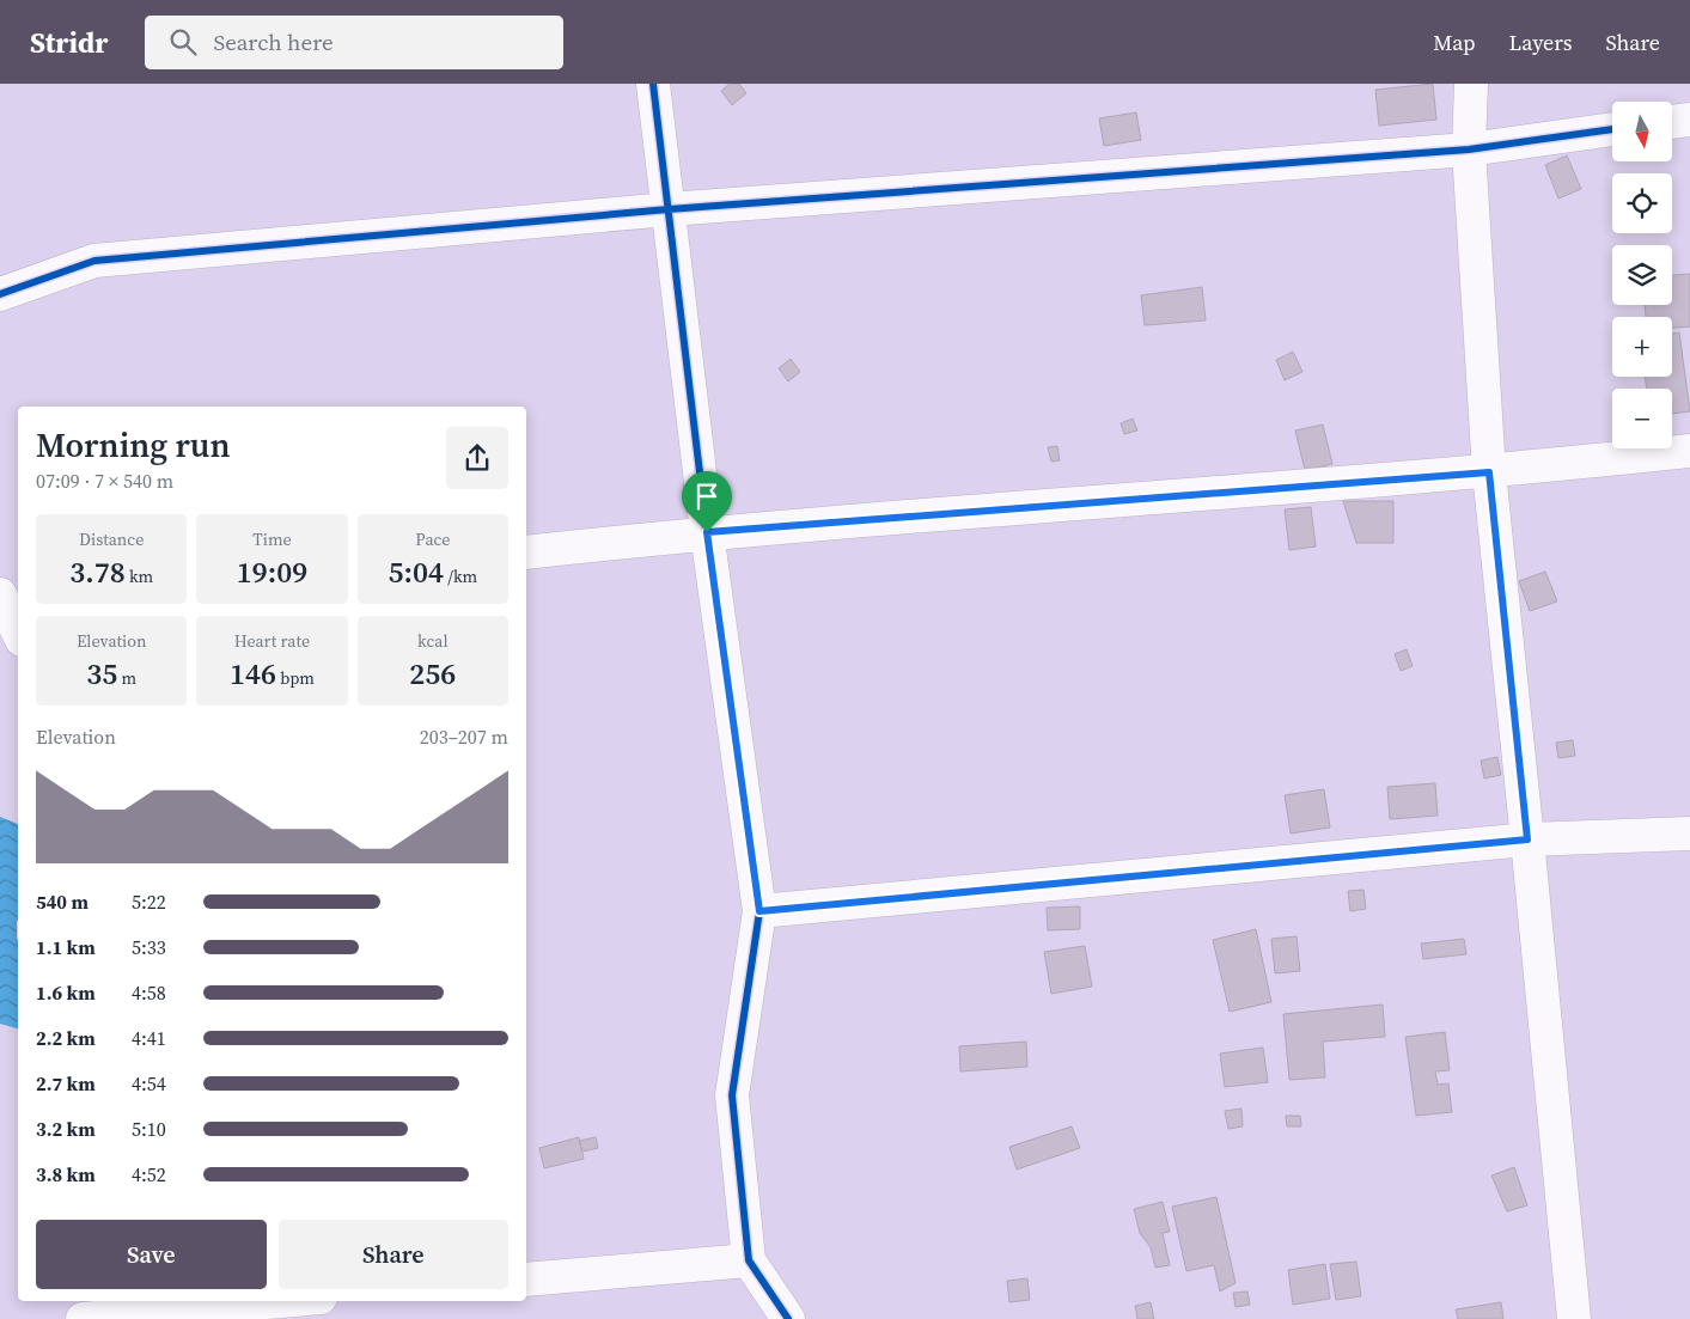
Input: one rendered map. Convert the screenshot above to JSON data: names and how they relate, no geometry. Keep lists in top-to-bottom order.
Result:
{
  "north": "bottom",
  "page": {
    "header": "Stridr",
    "search": "Search here",
    "nav": ["Map", "Layers", "Share"],
    "map_buttons": ["+", "−"],
    "heading": ["Morning run", "07:09 · 7 × 540 m"],
    "stats": [
      ["Distance", "3.78 km"],
      ["Time", "19:09"],
      ["Pace", "5:04 /km"],
      ["Elevation", "35 m"],
      ["Heart rate", "146 bpm"],
      ["kcal", "256"]
    ],
    "chart": ["Elevation", "203–207 m"],
    "list": [
      {
        "name": "540 m",
        "note": "5:22"
      },
      {
        "name": "1.1 km",
        "note": "5:33"
      },
      {
        "name": "1.6 km",
        "note": "4:58"
      },
      {
        "name": "2.2 km",
        "note": "4:41"
      },
      {
        "name": "2.7 km",
        "note": "4:54"
      },
      {
        "name": "3.2 km",
        "note": "5:10"
      },
      {
        "name": "3.8 km",
        "note": "4:52"
      }
    ],
    "buttons": ["Save", "Share"]
  }
}
